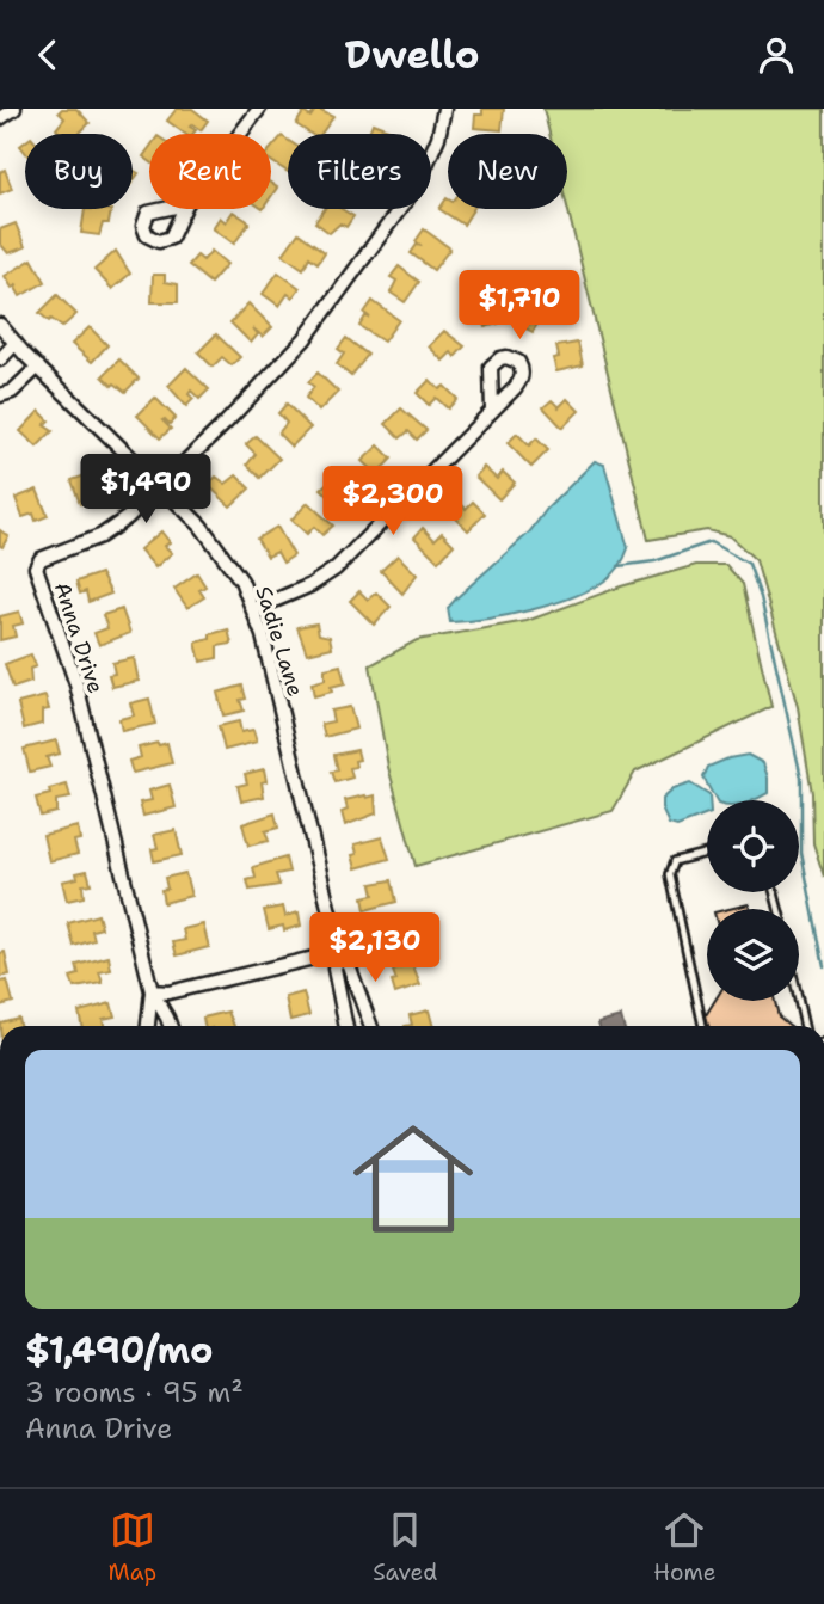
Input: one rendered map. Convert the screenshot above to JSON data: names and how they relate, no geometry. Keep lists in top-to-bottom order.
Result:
{
  "streets": {
    "street": ["Anna Drive", "Sadie Lane"]
  },
  "crossings": [
    ["Anna Drive", "Sadie Lane"]
  ],
  "page": {
    "header": "Dwello",
    "chip": [
      "Buy",
      "Rent",
      "Filters",
      "New"
    ],
    "price": [
      "$1,710",
      "$1,490",
      "$2,300",
      "$2,130"
    ],
    "list": [
      {
        "name": "$1,490/mo",
        "note": "3 rooms · 95 m² · Anna Drive"
      }
    ],
    "tabs": ["Map", "Saved", "Home"]
  }
}
